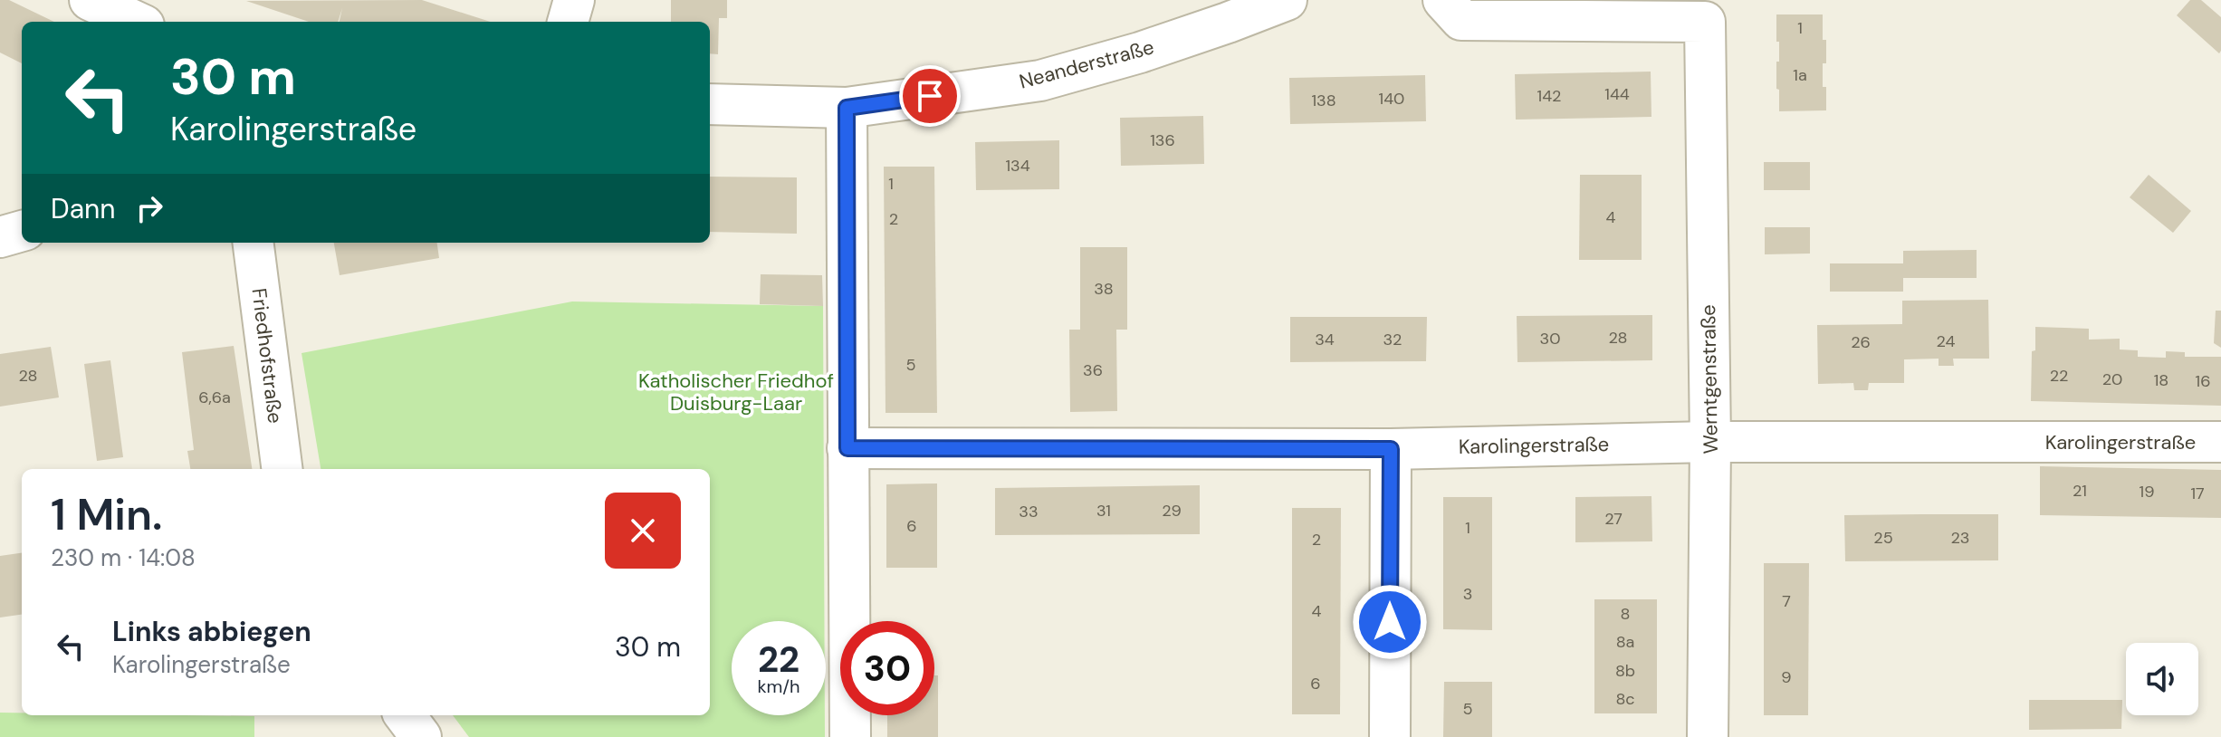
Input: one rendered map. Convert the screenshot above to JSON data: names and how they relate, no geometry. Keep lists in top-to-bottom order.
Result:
{
  "streets": {
    "street": [
      "Neanderstraße",
      "Friedhofstraße",
      "Werntgenstraße",
      "Karolingerstraße"
    ]
  },
  "crossings": [
    ["Werntgenstraße", "Karolingerstraße"]
  ],
  "parks": ["Katholischer Friedhof Duisburg-Laar"],
  "house_numbers": [
    "1",
    "1a",
    "144",
    "142",
    "140",
    "138",
    "136",
    "134",
    "1",
    "4",
    "2",
    "38",
    "28",
    "30",
    "34",
    "32",
    "24",
    "26",
    "5",
    "36",
    "28",
    "22",
    "20",
    "18",
    "16",
    "6,6a",
    "21",
    "19",
    "17",
    "31",
    "29",
    "33",
    "27",
    "6",
    "1",
    "25",
    "23",
    "2",
    "3",
    "7",
    "4",
    "8",
    "8a",
    "8b",
    "9",
    "6",
    "8c",
    "5"
  ],
  "page": {
    "turn": ["30 m", "Karolingerstraße"],
    "then": "Dann",
    "heading": ["1 Min.", "230 m · 14:08"],
    "list": [
      {
        "name": "Links abbiegen",
        "note": "Karolingerstraße",
        "value": "30 m"
      }
    ],
    "speed": "22 km/h",
    "limit": "30"
  }
}
